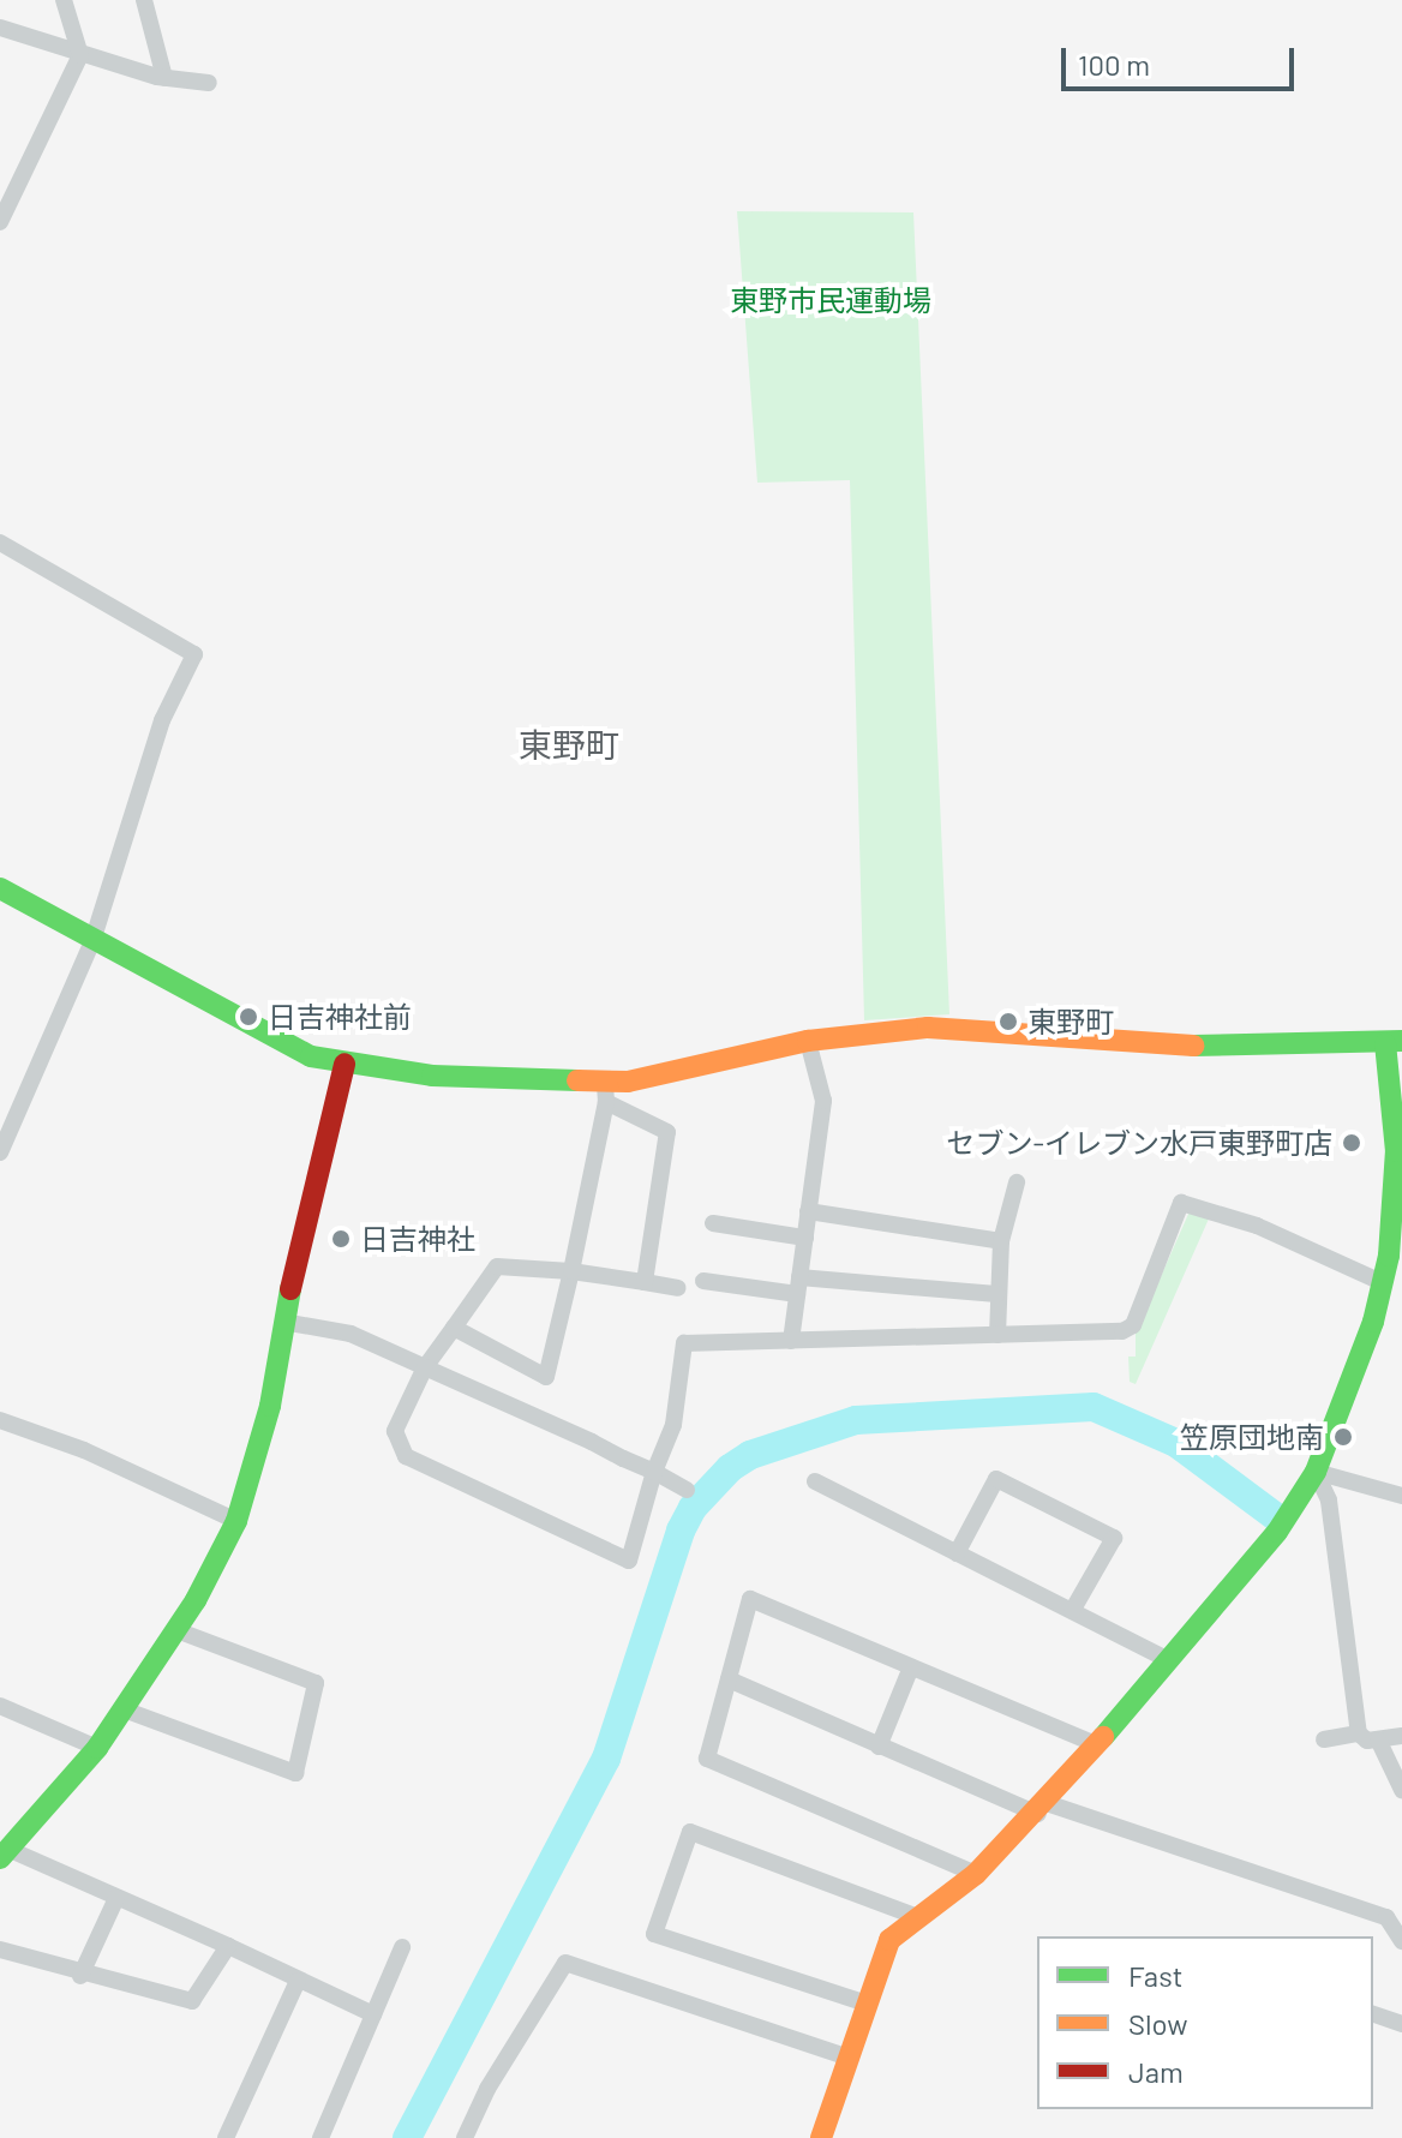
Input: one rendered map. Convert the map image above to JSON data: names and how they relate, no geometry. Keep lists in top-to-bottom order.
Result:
{
  "districts": ["東野町"],
  "parks": ["東野市民運動場"],
  "places": [
    "日吉神社前",
    "東野町",
    "セブン-イレブン水戸東野町店",
    "日吉神社",
    "笠原団地南"
  ],
  "legend": ["Fast", "Slow", "Jam"],
  "scale_bar": "100 m"
}
